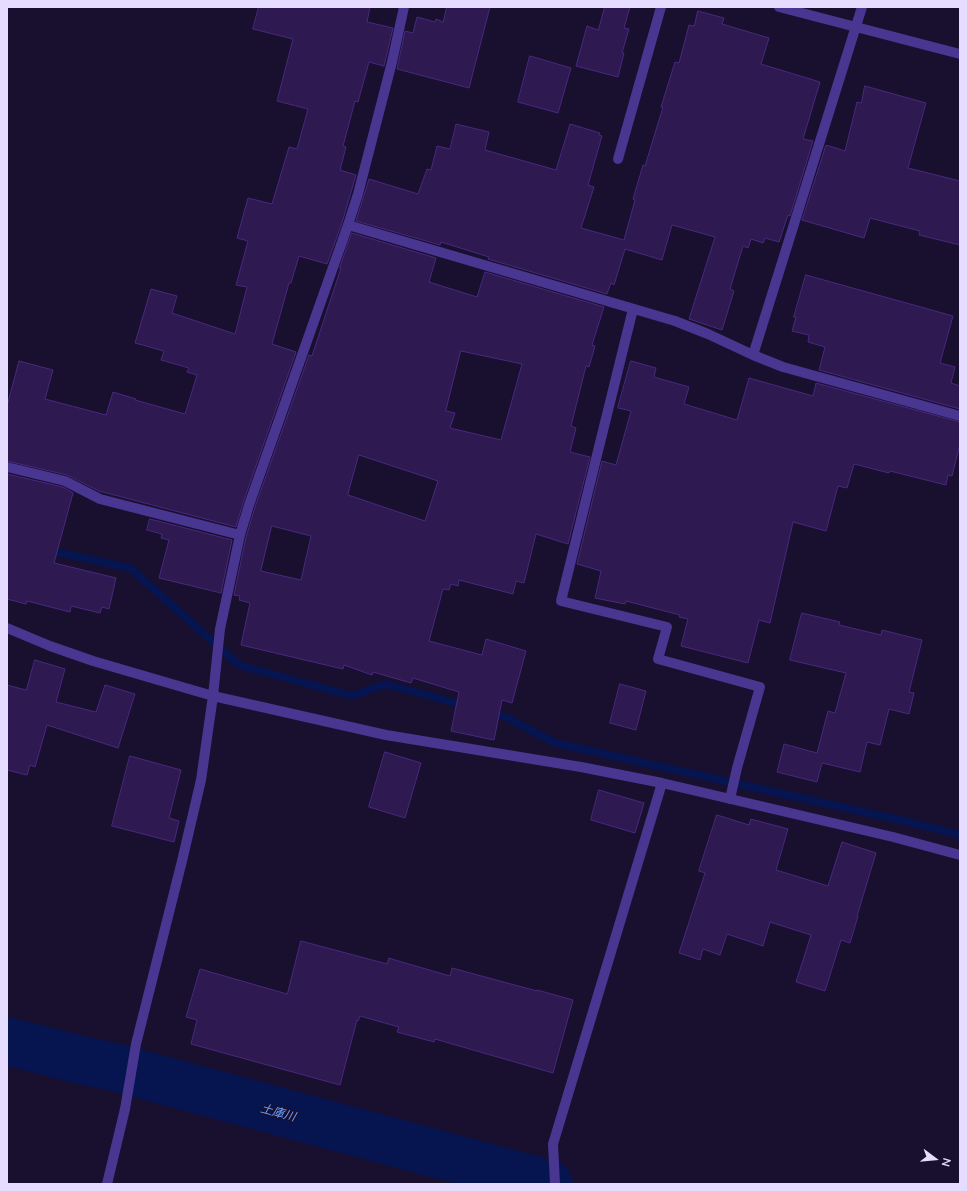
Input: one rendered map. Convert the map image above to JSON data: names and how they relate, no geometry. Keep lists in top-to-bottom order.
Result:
{
  "water": ["土庫川"],
  "north": "right"
}
